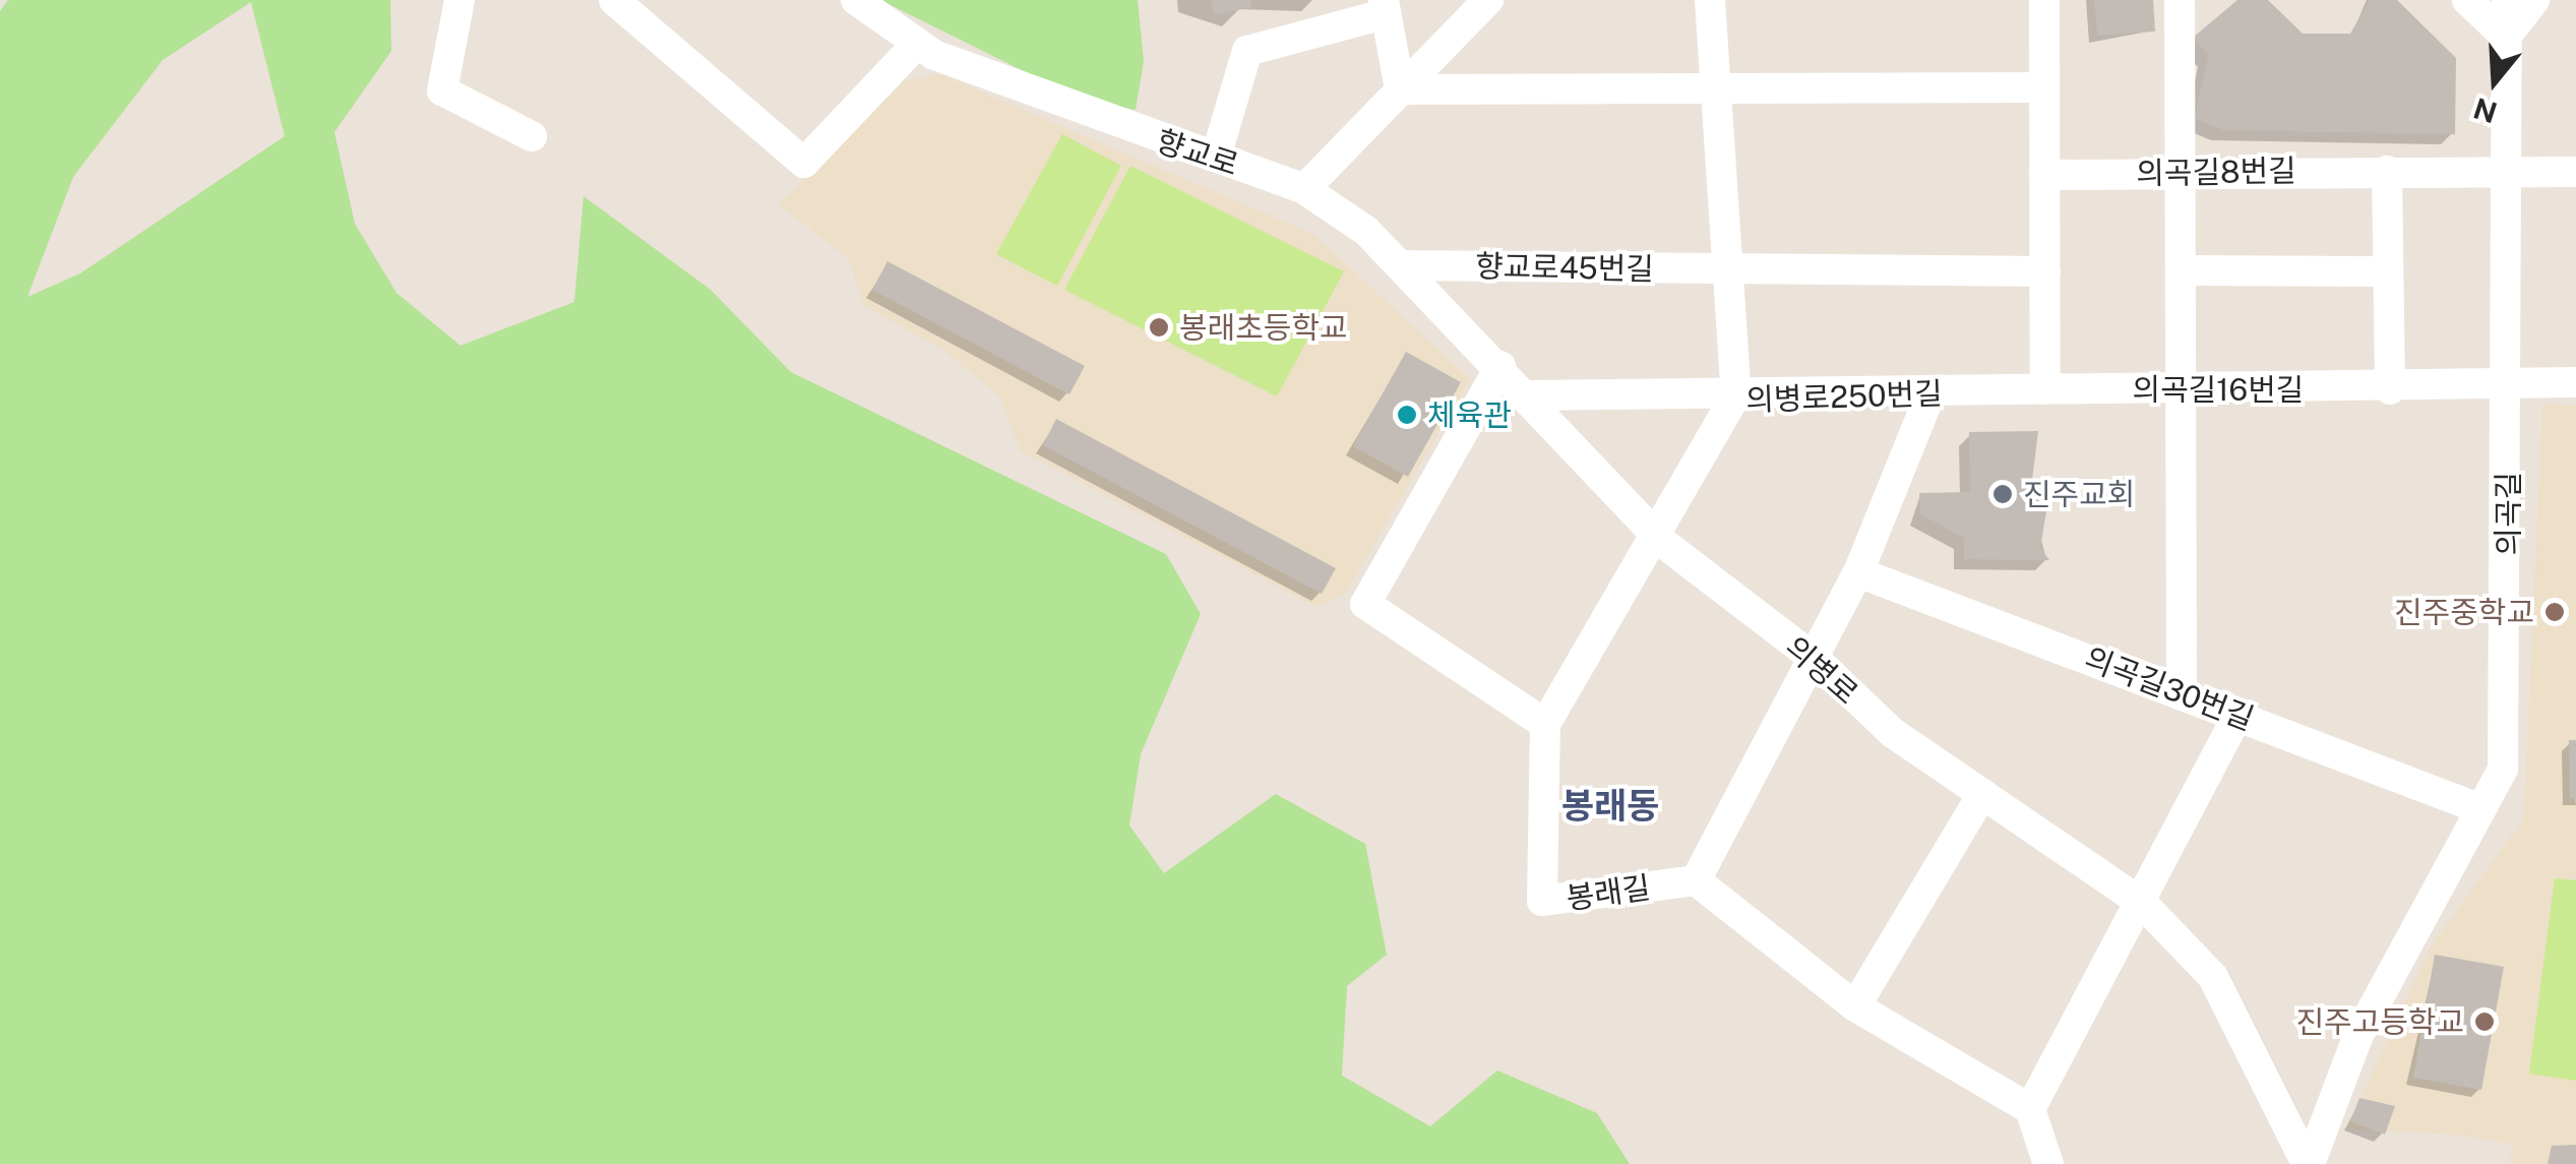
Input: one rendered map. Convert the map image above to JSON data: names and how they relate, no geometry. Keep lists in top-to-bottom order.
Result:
{
  "streets": {
    "street": [
      "향교로",
      "의곡길8번길",
      "향교로45번길",
      "의곡길16번길",
      "의병로250번길",
      "의곡길",
      "의병로",
      "의곡길30번길",
      "봉래길"
    ]
  },
  "crossings": [
    ["향교로", "의병로"],
    ["의곡길8번길", "의곡길"],
    ["향교로45번길", "의병로"],
    ["의곡길16번길", "의병로250번길"],
    ["의곡길16번길", "의곡길"],
    ["의병로250번길", "의병로"],
    ["의병로250번길", "봉래길"],
    ["의곡길", "의병로"],
    ["의곡길", "의곡길30번길"]
  ],
  "districts": ["봉래동"],
  "places": [
    "봉래초등학교",
    "체육관",
    "진주교회",
    "진주중학교",
    "진주고등학교"
  ],
  "north": "bottom"
}
